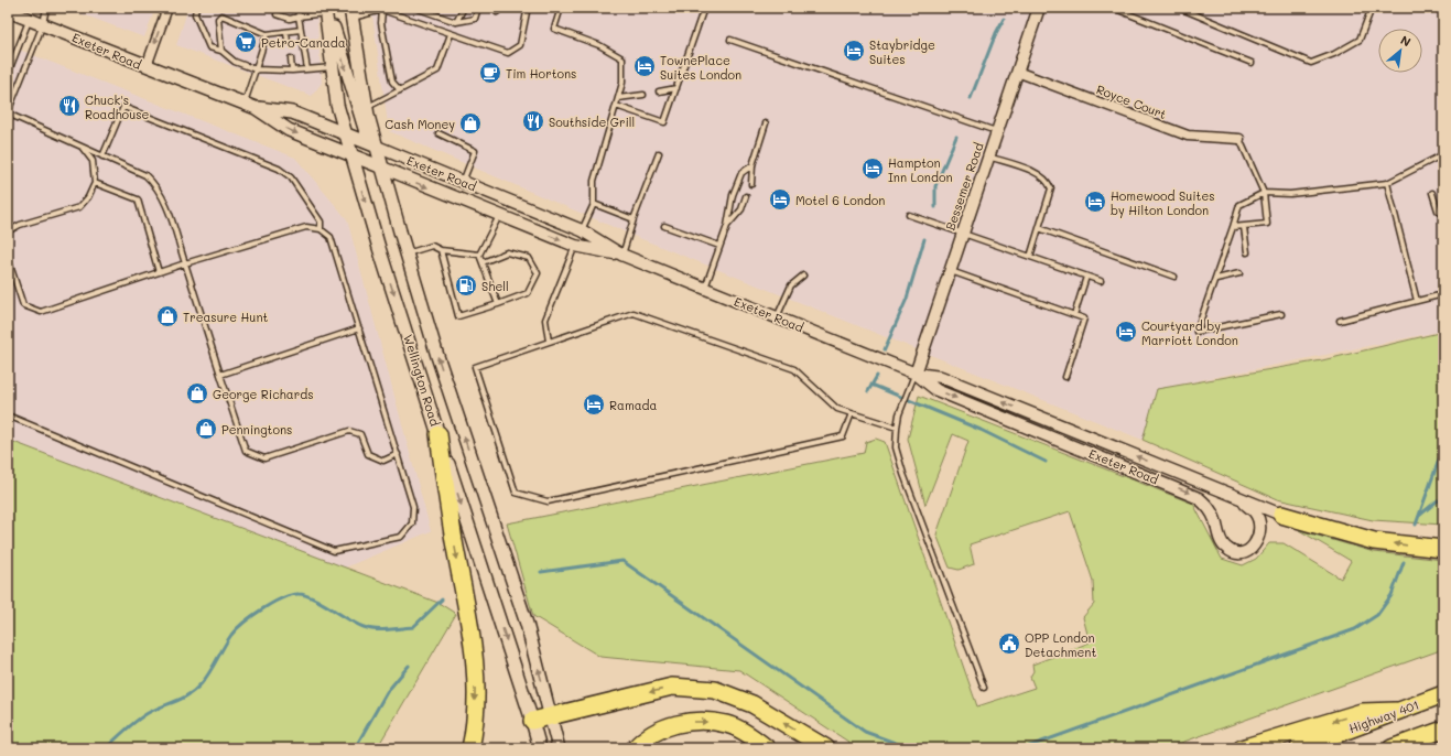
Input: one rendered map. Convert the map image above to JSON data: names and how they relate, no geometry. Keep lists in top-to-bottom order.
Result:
{
  "streets": {
    "highway": ["Highway 401"],
    "main road": ["Exeter Road", "Wellington Road"],
    "street": ["Royce Court", "Bessemer Road"]
  },
  "crossings": [
    ["Exeter Road", "Bessemer Road"],
    ["Exeter Road", "Wellington Road"],
    ["Royce Court", "Bessemer Road"]
  ],
  "places": {
    "supermarket": ["Petro-Canada"],
    "hotel": [
      "Staybridge Suites",
      "TownePlace Suites London",
      "Hampton Inn London",
      "Motel 6 London",
      "Homewood Suites by Hilton London",
      "Courtyard by Marriott London",
      "Ramada"
    ],
    "cafe": ["Tim Hortons"],
    "restaurant": ["Chuck's Roadhouse", "Southside Grill"],
    "shop": [
      "Cash Money",
      "Treasure Hunt",
      "George Richards",
      "Penningtons"
    ],
    "fuel station": ["Shell"],
    "public building": ["OPP London Detachment"]
  },
  "north": "top right"
}
